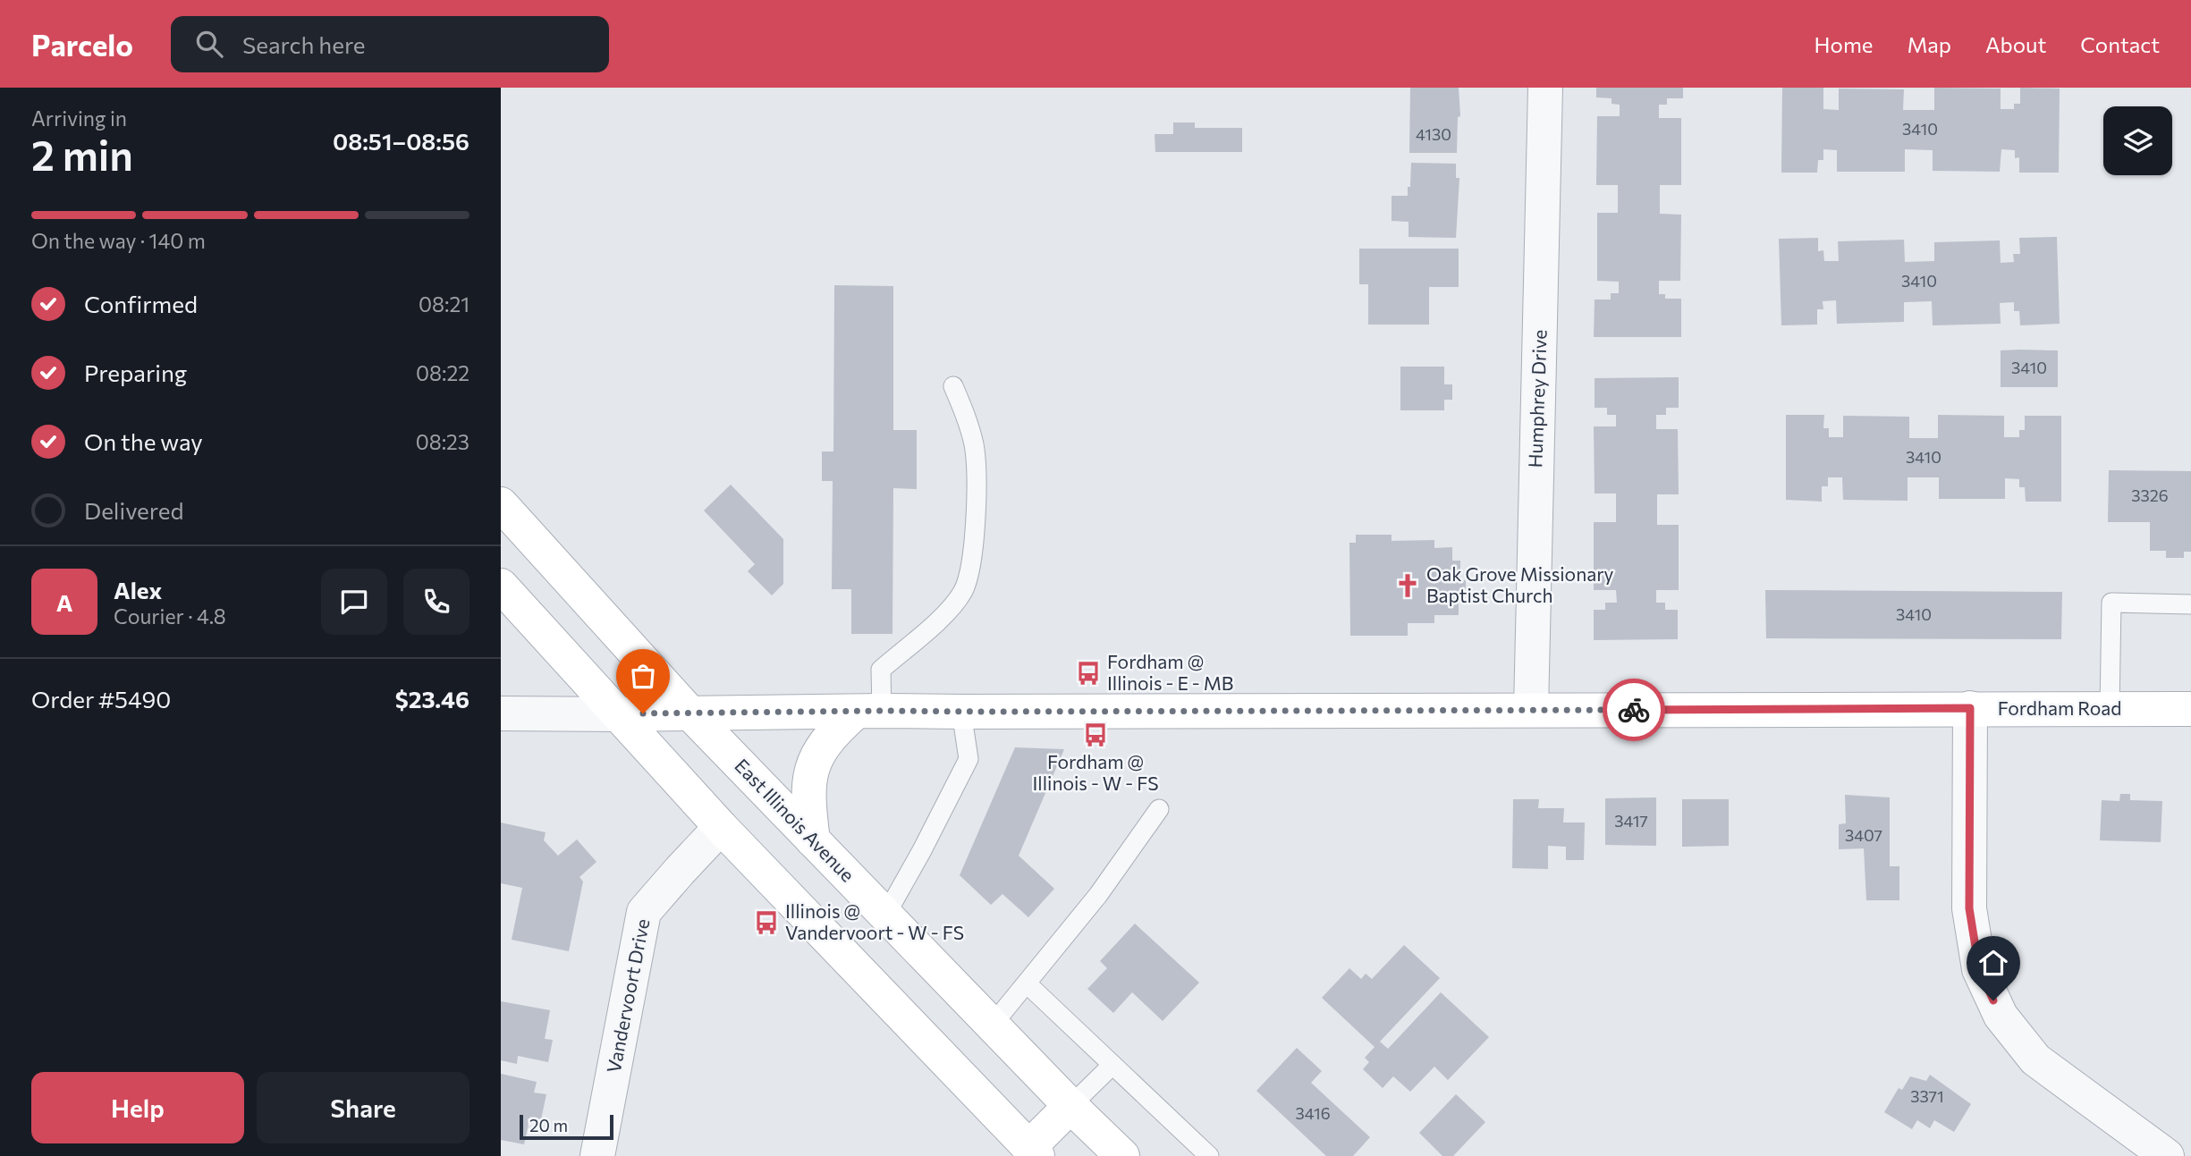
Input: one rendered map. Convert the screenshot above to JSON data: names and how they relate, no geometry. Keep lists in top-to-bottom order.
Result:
{
  "streets": {
    "main road": ["Fordham Road", "East Illinois Avenue"],
    "street": ["Humphrey Drive", "Vandervoort Drive"]
  },
  "crossings": [
    ["Humphrey Drive", "Fordham Road"],
    ["Fordham Road", "East Illinois Avenue"]
  ],
  "places": {
    "church": ["Oak Grove Missionary Baptist Church"],
    "bus stop": ["Fordham @ Illinois - E - MB", "Fordham @ Illinois - W - FS", "Illinois @ Vandervoort - W - FS"]
  },
  "house_numbers": [
    "3410",
    "4130",
    "3410",
    "3410",
    "3410",
    "3326",
    "3410",
    "3417",
    "3407",
    "3371",
    "3416"
  ],
  "scale_bar": "20 m",
  "page": {
    "header": "Parcelo",
    "search": "Search here",
    "nav": [
      "Home",
      "Map",
      "About",
      "Contact"
    ],
    "heading": ["2 min", "Arriving in", "08:51–08:56"],
    "panel": [
      "Alex",
      "Courier · 4.8",
      "Order #5490",
      "$23.46"
    ],
    "bar": "On the way · 140 m",
    "list": [
      ["Confirmed", "08:21"],
      ["Preparing", "08:22"],
      ["On the way", "08:23"],
      "Delivered"
    ],
    "round": "A",
    "buttons": ["Help", "Share"],
    "scale": "20 m"
  }
}
